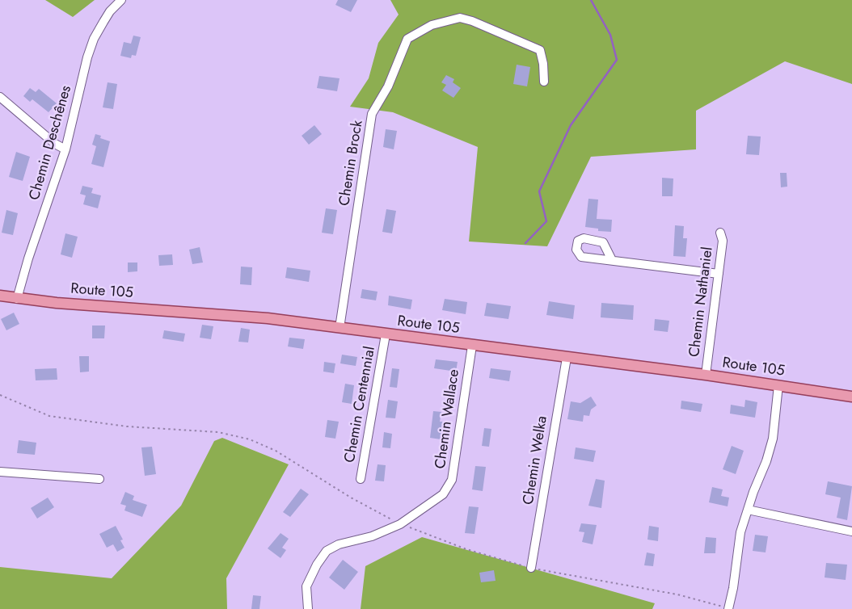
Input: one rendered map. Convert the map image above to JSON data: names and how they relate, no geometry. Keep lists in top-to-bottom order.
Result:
{
  "streets": {
    "main road": ["Route 105"],
    "street": [
      "Chemin Deschênes",
      "Chemin Brock",
      "Chemin Nathaniel",
      "Chemin Centennial",
      "Chemin Wallace",
      "Chemin Welka"
    ]
  },
  "crossings": [
    ["Chemin Deschênes", "Route 105"],
    ["Chemin Brock", "Route 105"],
    ["Route 105", "Chemin Nathaniel"],
    ["Route 105", "Chemin Centennial"],
    ["Route 105", "Chemin Wallace"],
    ["Route 105", "Chemin Welka"]
  ]
}
